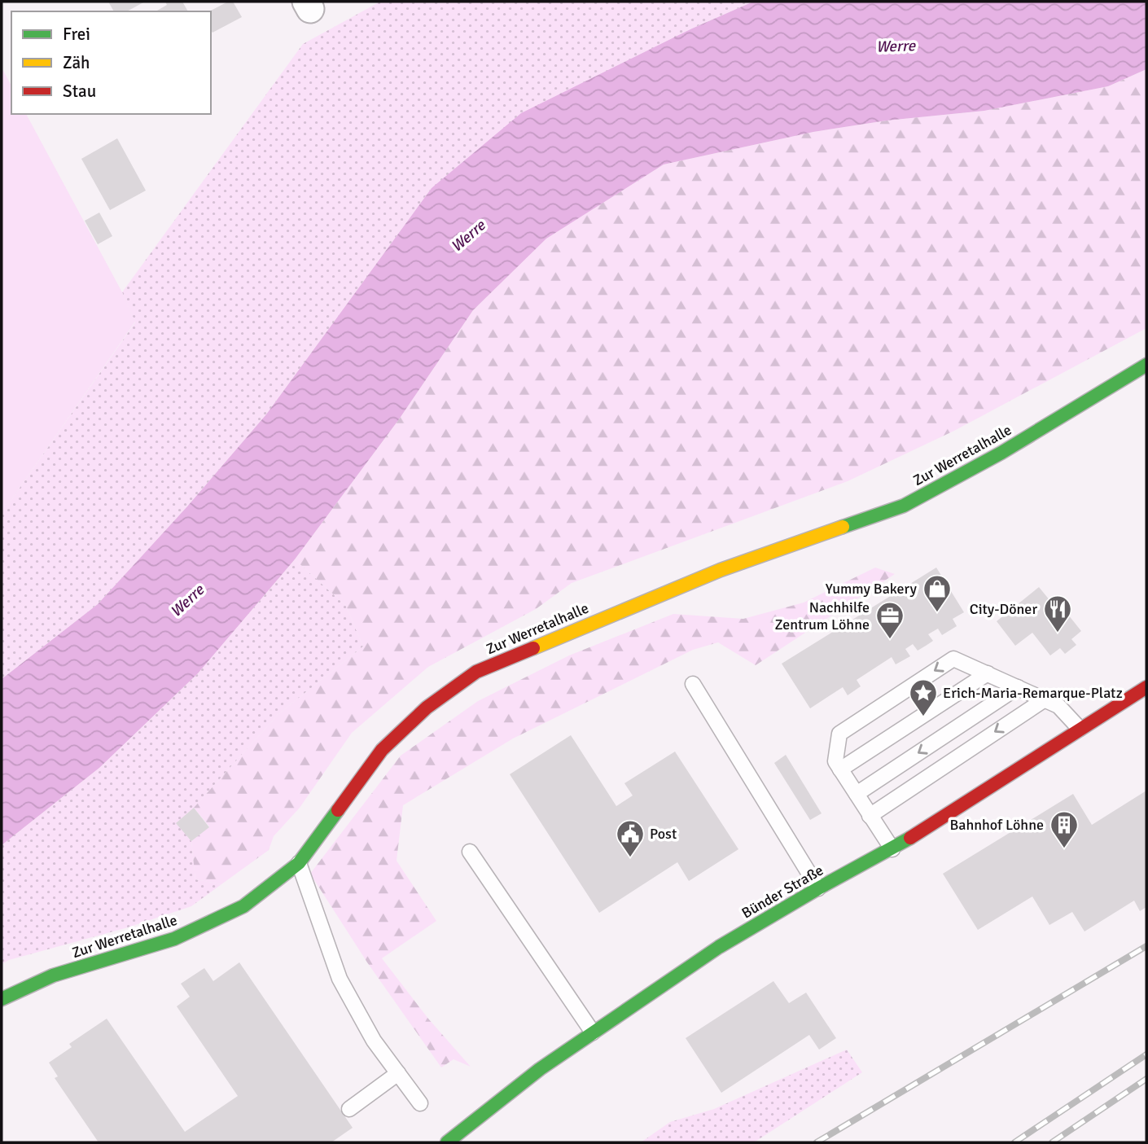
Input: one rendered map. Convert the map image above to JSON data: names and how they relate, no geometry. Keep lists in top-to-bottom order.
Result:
{
  "streets": {
    "street": ["Zur Werretalhalle", "Bünder Straße"]
  },
  "water": ["Werre"],
  "places": {
    "shop": ["Yummy Bakery"],
    "restaurant": ["City-Döner"],
    "office": ["Nachhilfe Zentrum Löhne"],
    "place": ["Erich-Maria-Remarque-Platz"],
    "building": ["Bahnhof Löhne"],
    "public building": ["Post"]
  },
  "legend": ["Frei", "Zäh", "Stau"]
}
